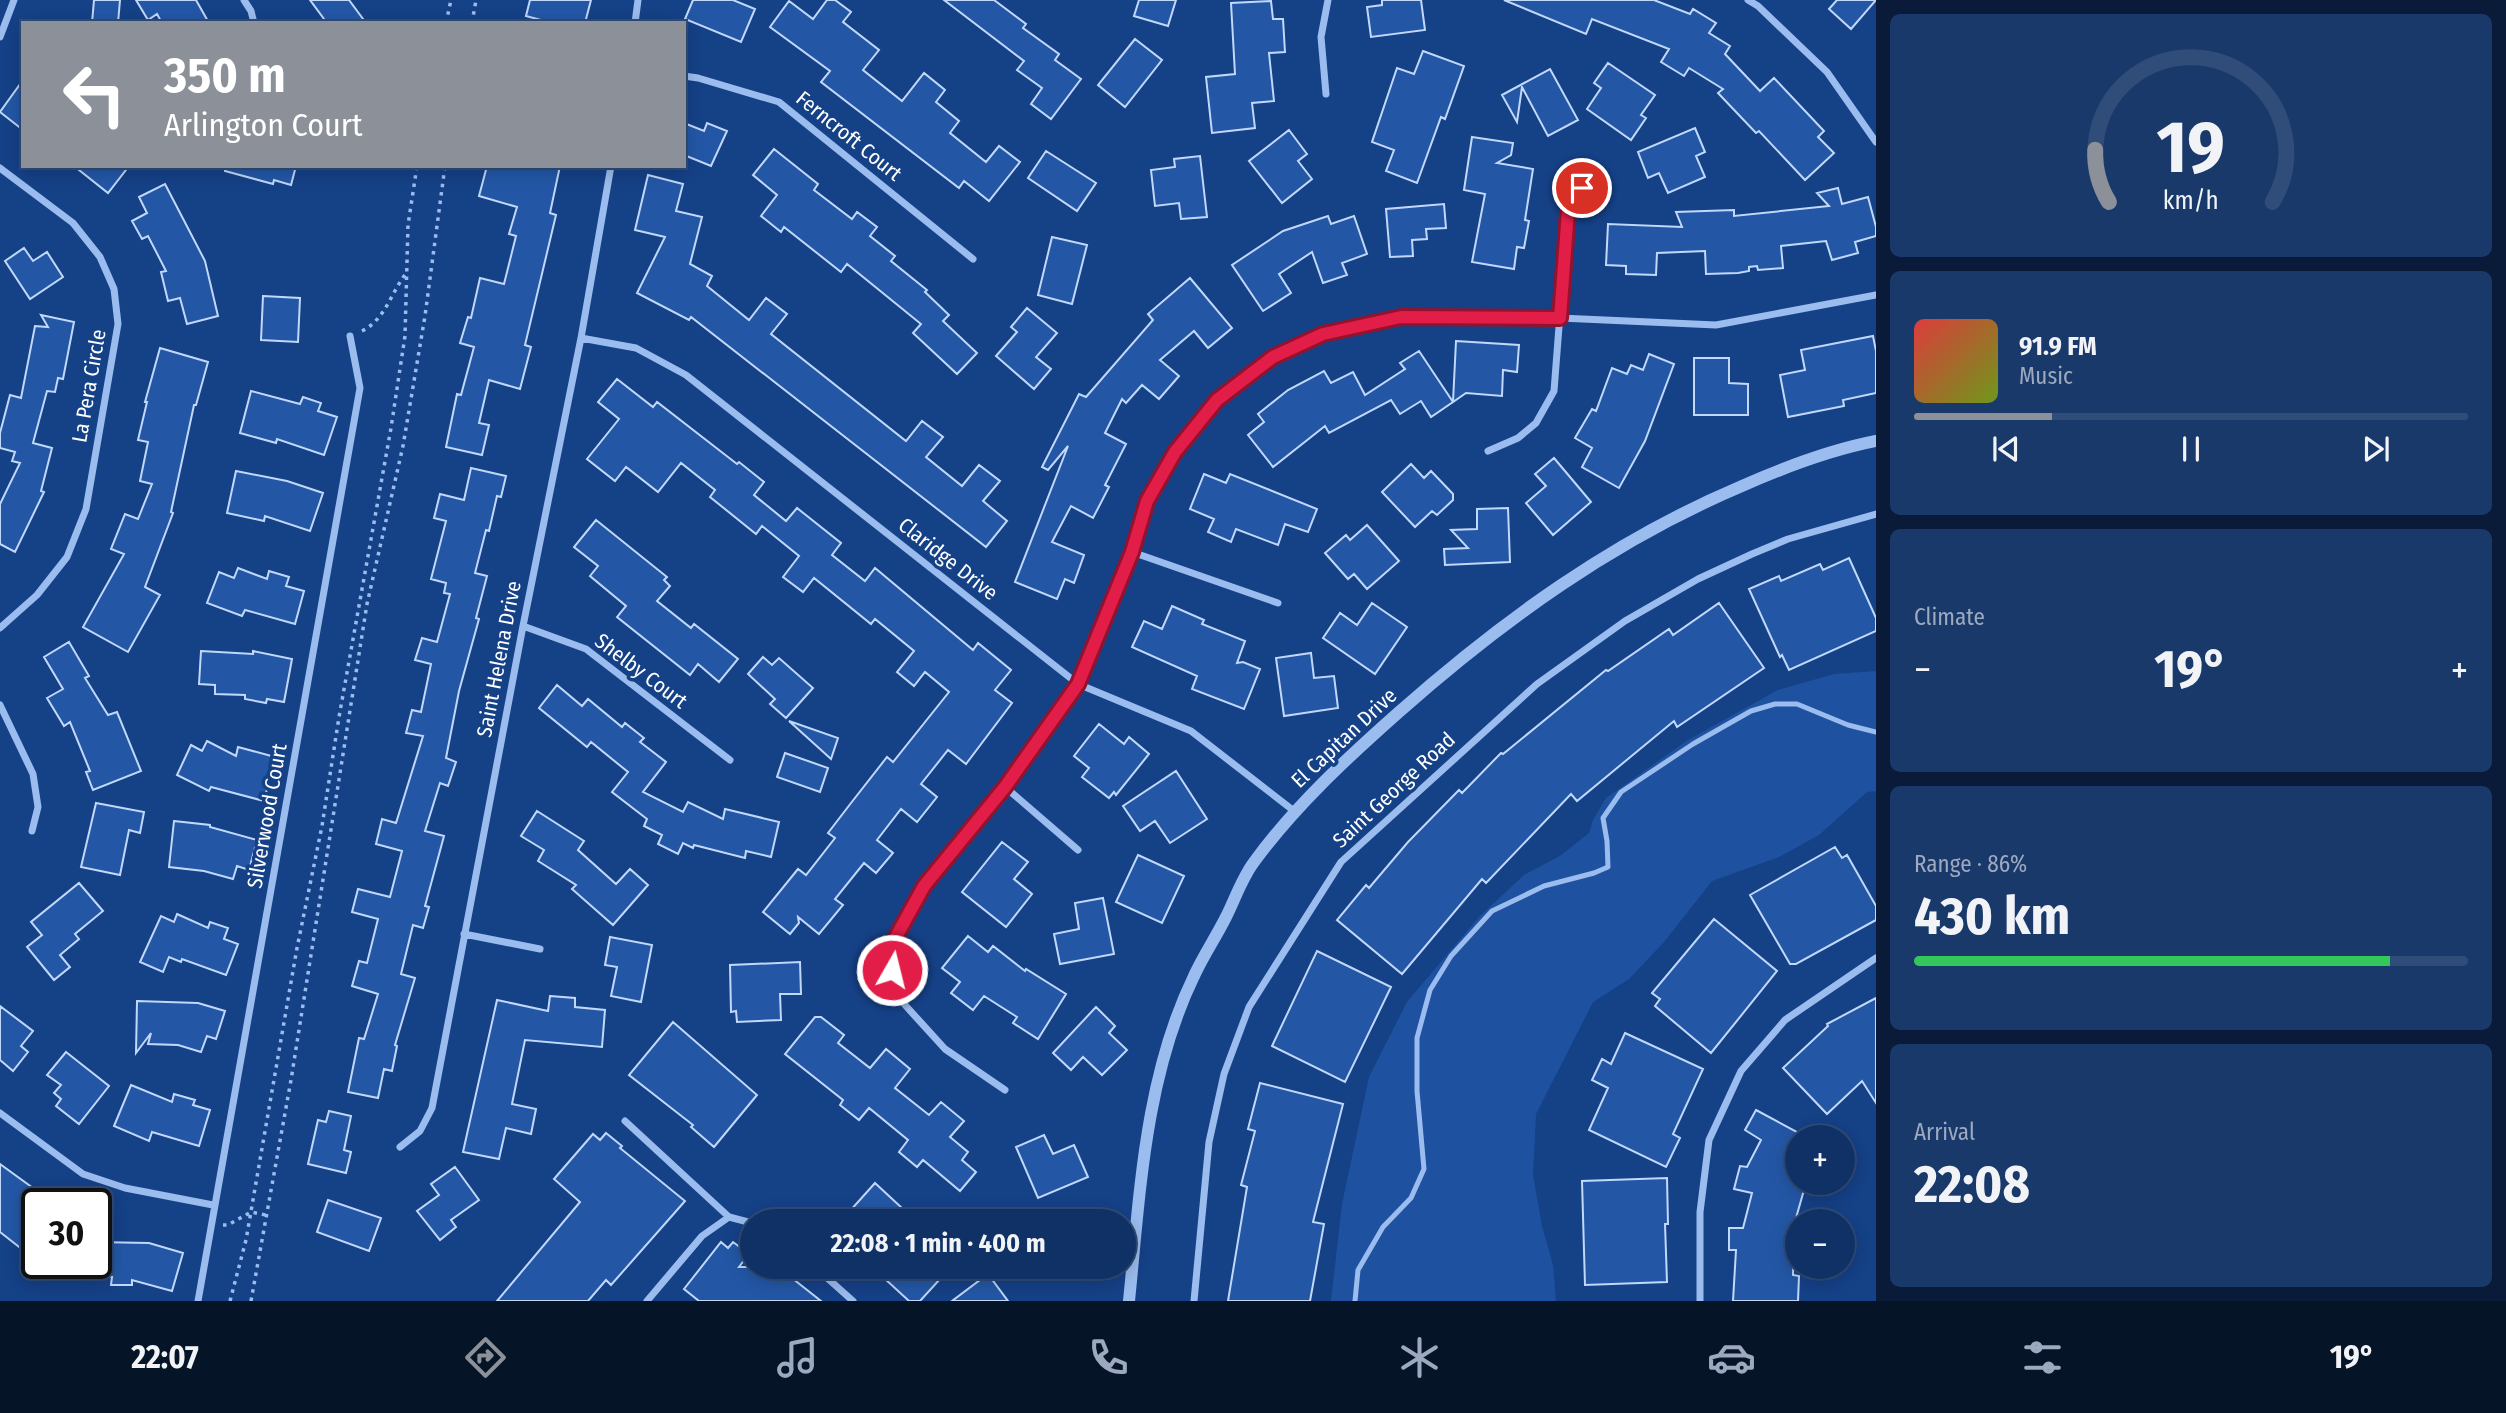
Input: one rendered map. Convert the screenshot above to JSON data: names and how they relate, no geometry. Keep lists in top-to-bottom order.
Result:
{
  "streets": {
    "street": [
      "Ferncroft Court",
      "La Pera Circle",
      "Claridge Drive",
      "Saint Helena Drive",
      "Shelby Court",
      "El Capitan Drive",
      "Saint George Road",
      "Silverwood Court"
    ]
  },
  "crossings": [
    ["Claridge Drive", "Saint Helena Drive"],
    ["Claridge Drive", "El Capitan Drive"],
    ["Saint Helena Drive", "Shelby Court"]
  ],
  "page": {
    "turn": ["350 m", "Arlington Court"],
    "song": ["91.9 FM", "Music"],
    "tile": [
      "Climate",
      ["Range · 86%", "430 km"],
      ["Arrival", "22:08"]
    ],
    "heat": ["−", "19°", "+"],
    "map_buttons": ["+", "−"],
    "limit": "30",
    "trip": "22:08 · 1 min · 400 m",
    "tabs": ["22:07", "19°"],
    "gauge": ["19", "km/h"]
  }
}
